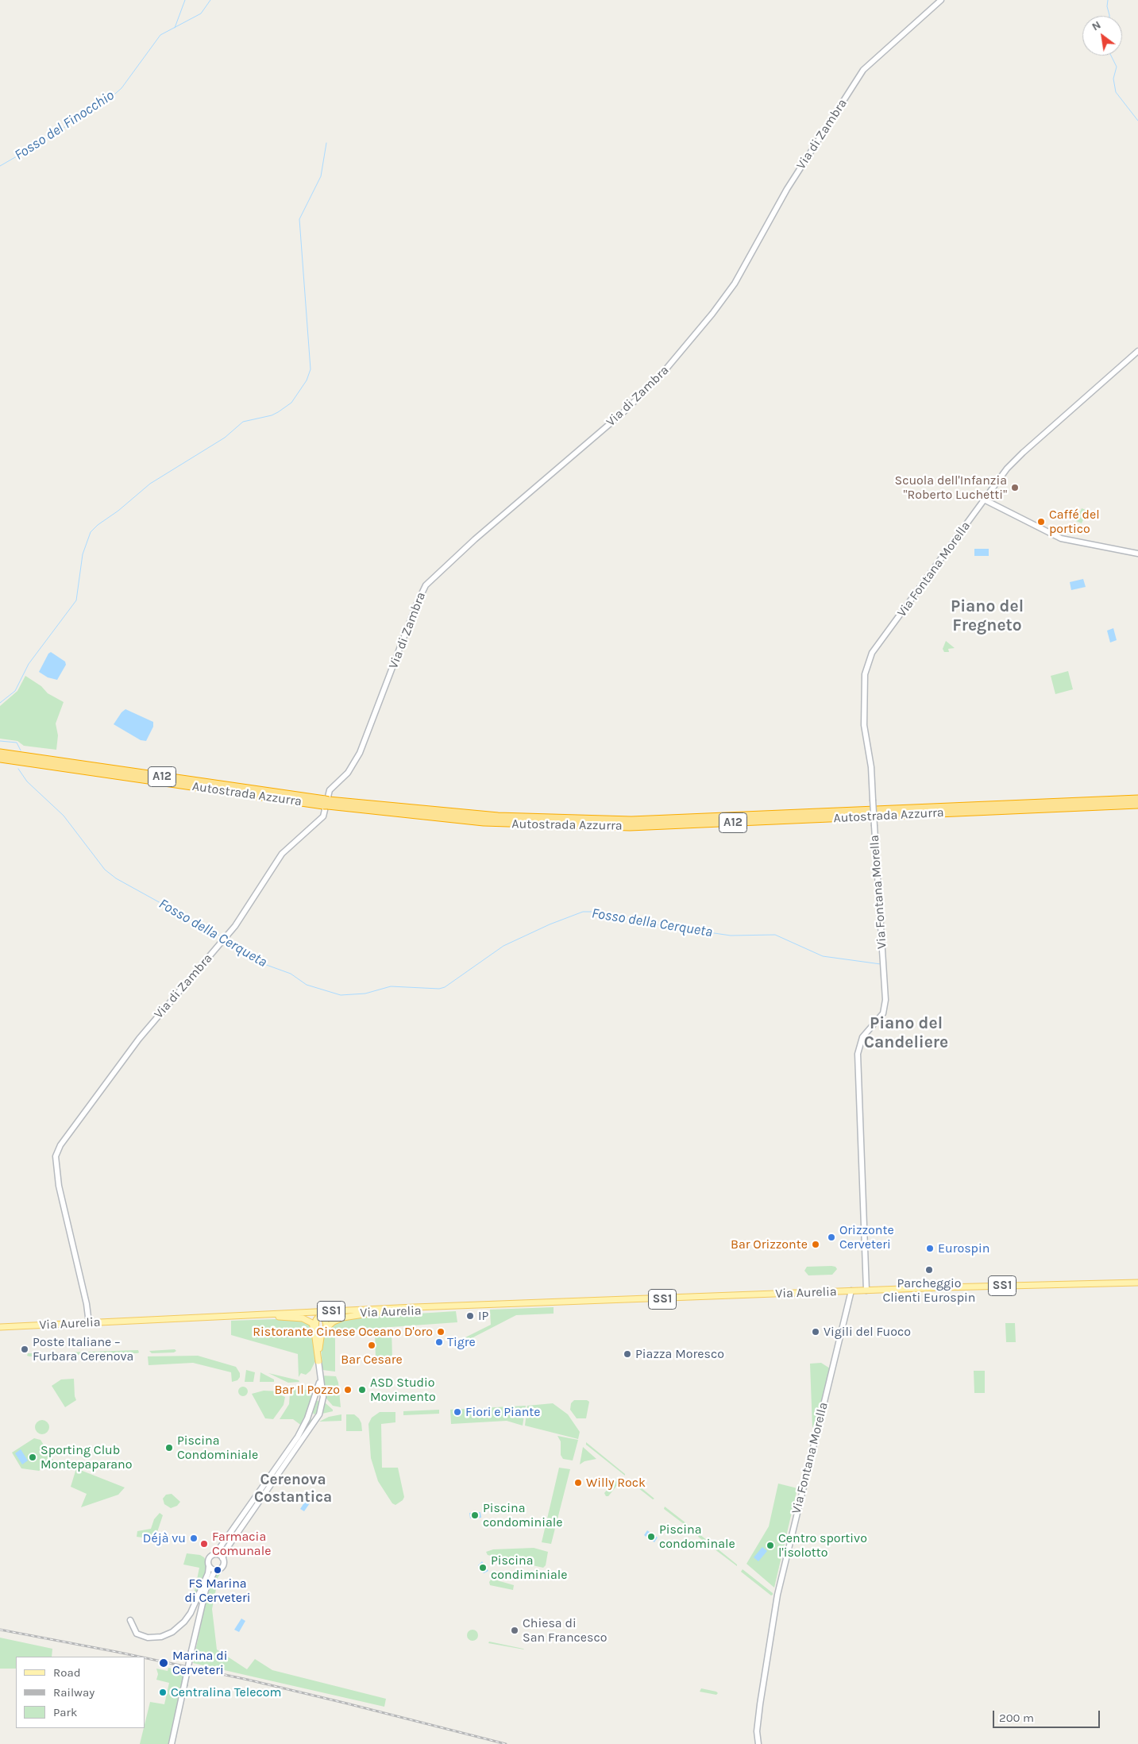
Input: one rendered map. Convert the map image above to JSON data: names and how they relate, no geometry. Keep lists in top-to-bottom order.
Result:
{
  "streets": {
    "highway": ["A12", "Autostrada Azzurra"],
    "main road": ["SS1", "Via Aurelia"],
    "street": ["Via di Zambra", "Via Fontana Morella"]
  },
  "crossings": [
    ["Via di Zambra", "Via Aurelia"],
    ["Via Fontana Morella", "Via Aurelia"]
  ],
  "districts": ["Piano del Fregneto", "Piano del Candeliere", "Cerenova Costantica"],
  "water": ["Fosso del Finocchio", "Fosso della Cerqueta"],
  "places": [
    "Scuola dell'Infanzia \"Roberto Luchetti\"",
    "Caffé del portico",
    "Orizzonte Cerveteri",
    "Bar Orizzonte",
    "Eurospin",
    "Parcheggio Clienti Eurospin",
    "IP",
    "Ristorante Cinese Oceano D'oro",
    "Vigili del Fuoco",
    "Tigre",
    "Bar Cesare",
    "Poste Italiane – Furbara Cerenova",
    "Piazza Moresco",
    "Bar Il Pozzo",
    "ASD Studio Movimento",
    "Fiori e Piante",
    "Piscina Condominiale",
    "Sporting Club Montepaparano",
    "Willy Rock",
    "Piscina condominiale",
    "Piscina condominale",
    "Déjà vu",
    "Farmacia Comunale",
    "Centro sportivo l'isolotto",
    "Piscina condiminiale",
    "FS Marina di Cerveteri",
    "Chiesa di San Francesco",
    "Marina di Cerveteri",
    "Centralina Telecom"
  ],
  "legend": ["Road", "Railway", "Park"],
  "scale_bar": "200 m",
  "north": "top left"
}
